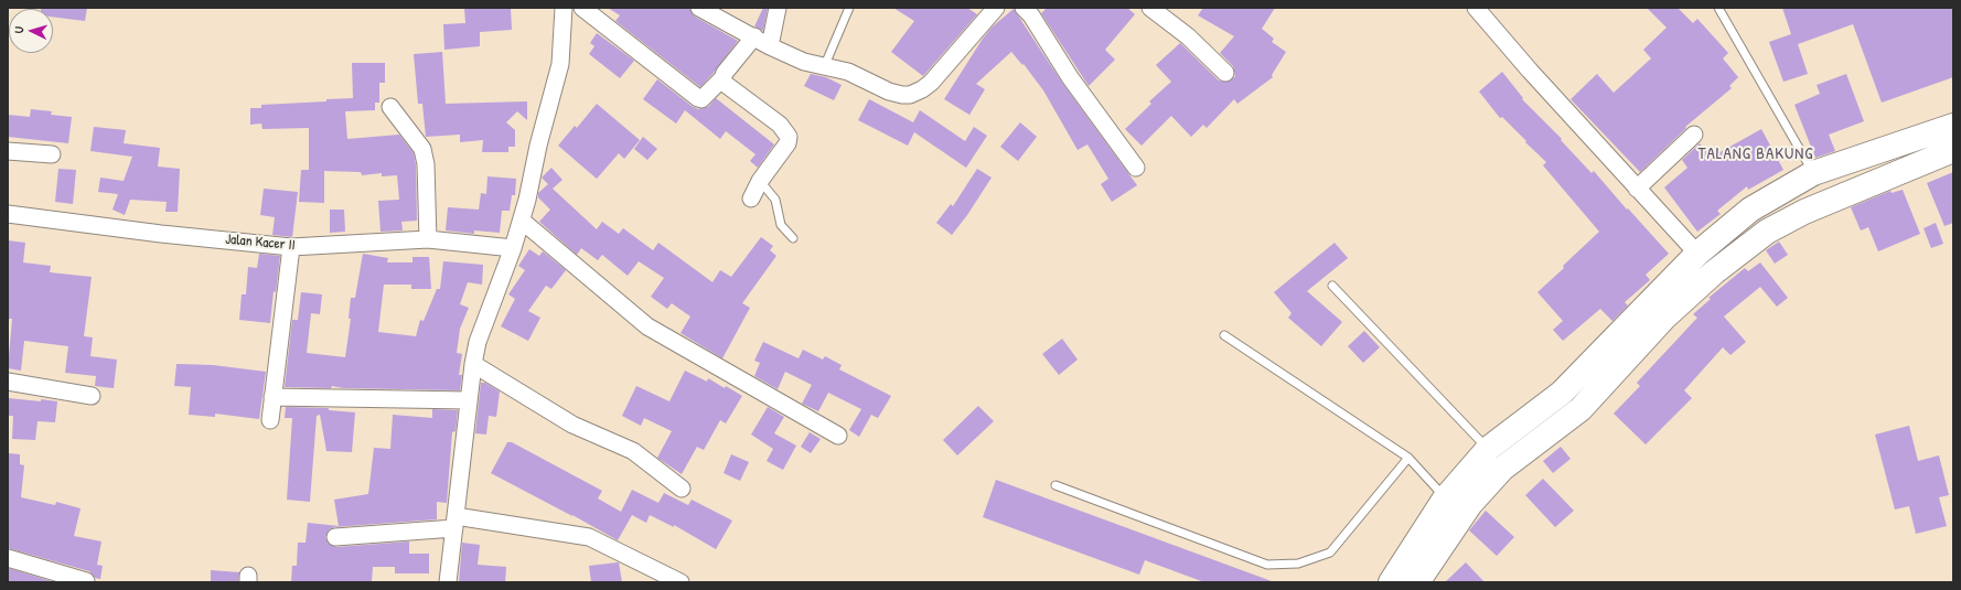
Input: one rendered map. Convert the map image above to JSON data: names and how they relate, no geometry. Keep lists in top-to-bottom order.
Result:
{
  "streets": {
    "street": ["Jalan Kacer II"]
  },
  "districts": ["TALANG BAKUNG"],
  "north": "left"
}
